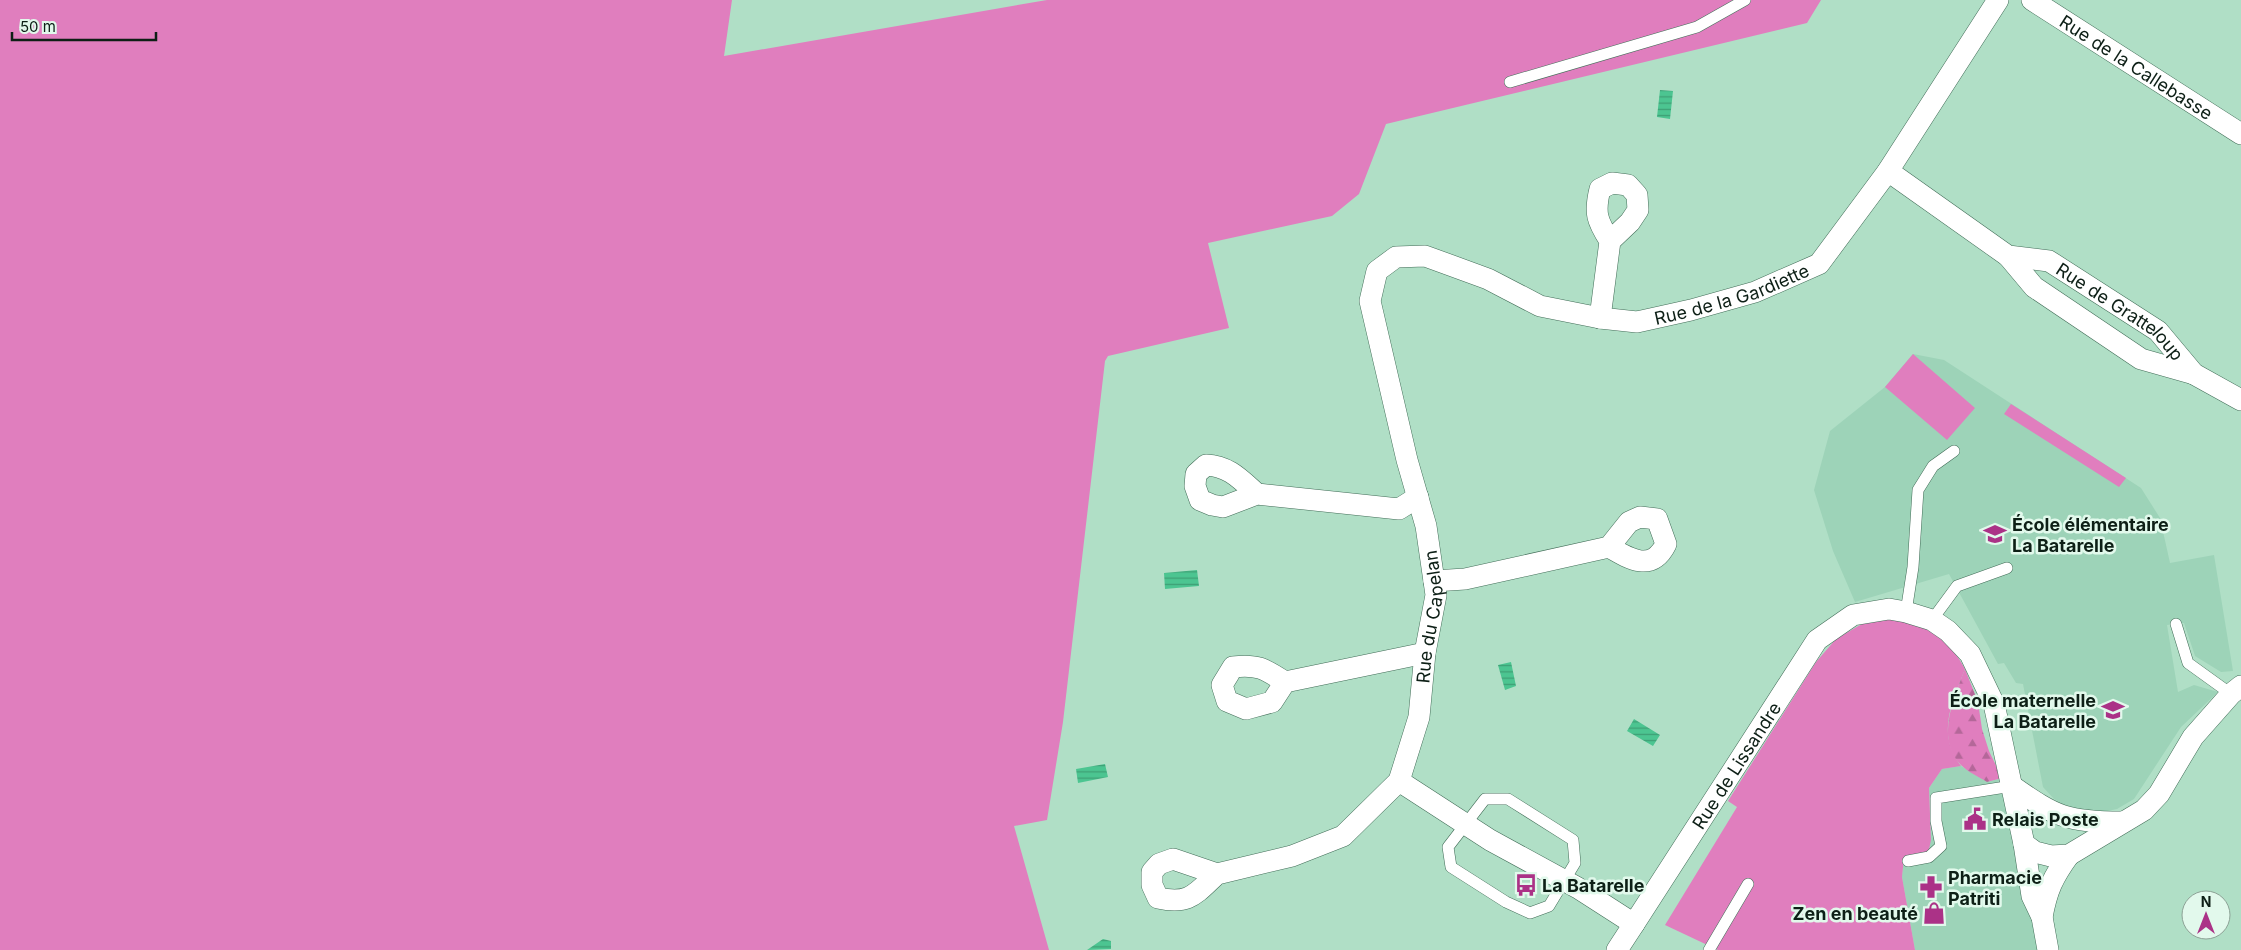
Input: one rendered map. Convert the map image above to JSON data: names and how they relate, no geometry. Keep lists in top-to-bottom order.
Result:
{
  "streets": {
    "street": [
      "Rue de la Callebasse",
      "Rue de la Gardiette",
      "Rue de Gratteloup",
      "Rue du Capelan",
      "Rue de Lissandre"
    ]
  },
  "crossings": [
    ["Rue de la Gardiette", "Rue de Gratteloup"],
    ["Rue de la Gardiette", "Rue du Capelan"]
  ],
  "places": {
    "school or university": ["École élémentaire La Batarelle", "École maternelle La Batarelle"],
    "public building": ["Relais Poste"],
    "bus stop": ["La Batarelle"],
    "pharmacy": ["Pharmacie Patriti"],
    "shop": ["Zen en beauté"]
  },
  "scale_bar": "50 m",
  "north": "top"
}
